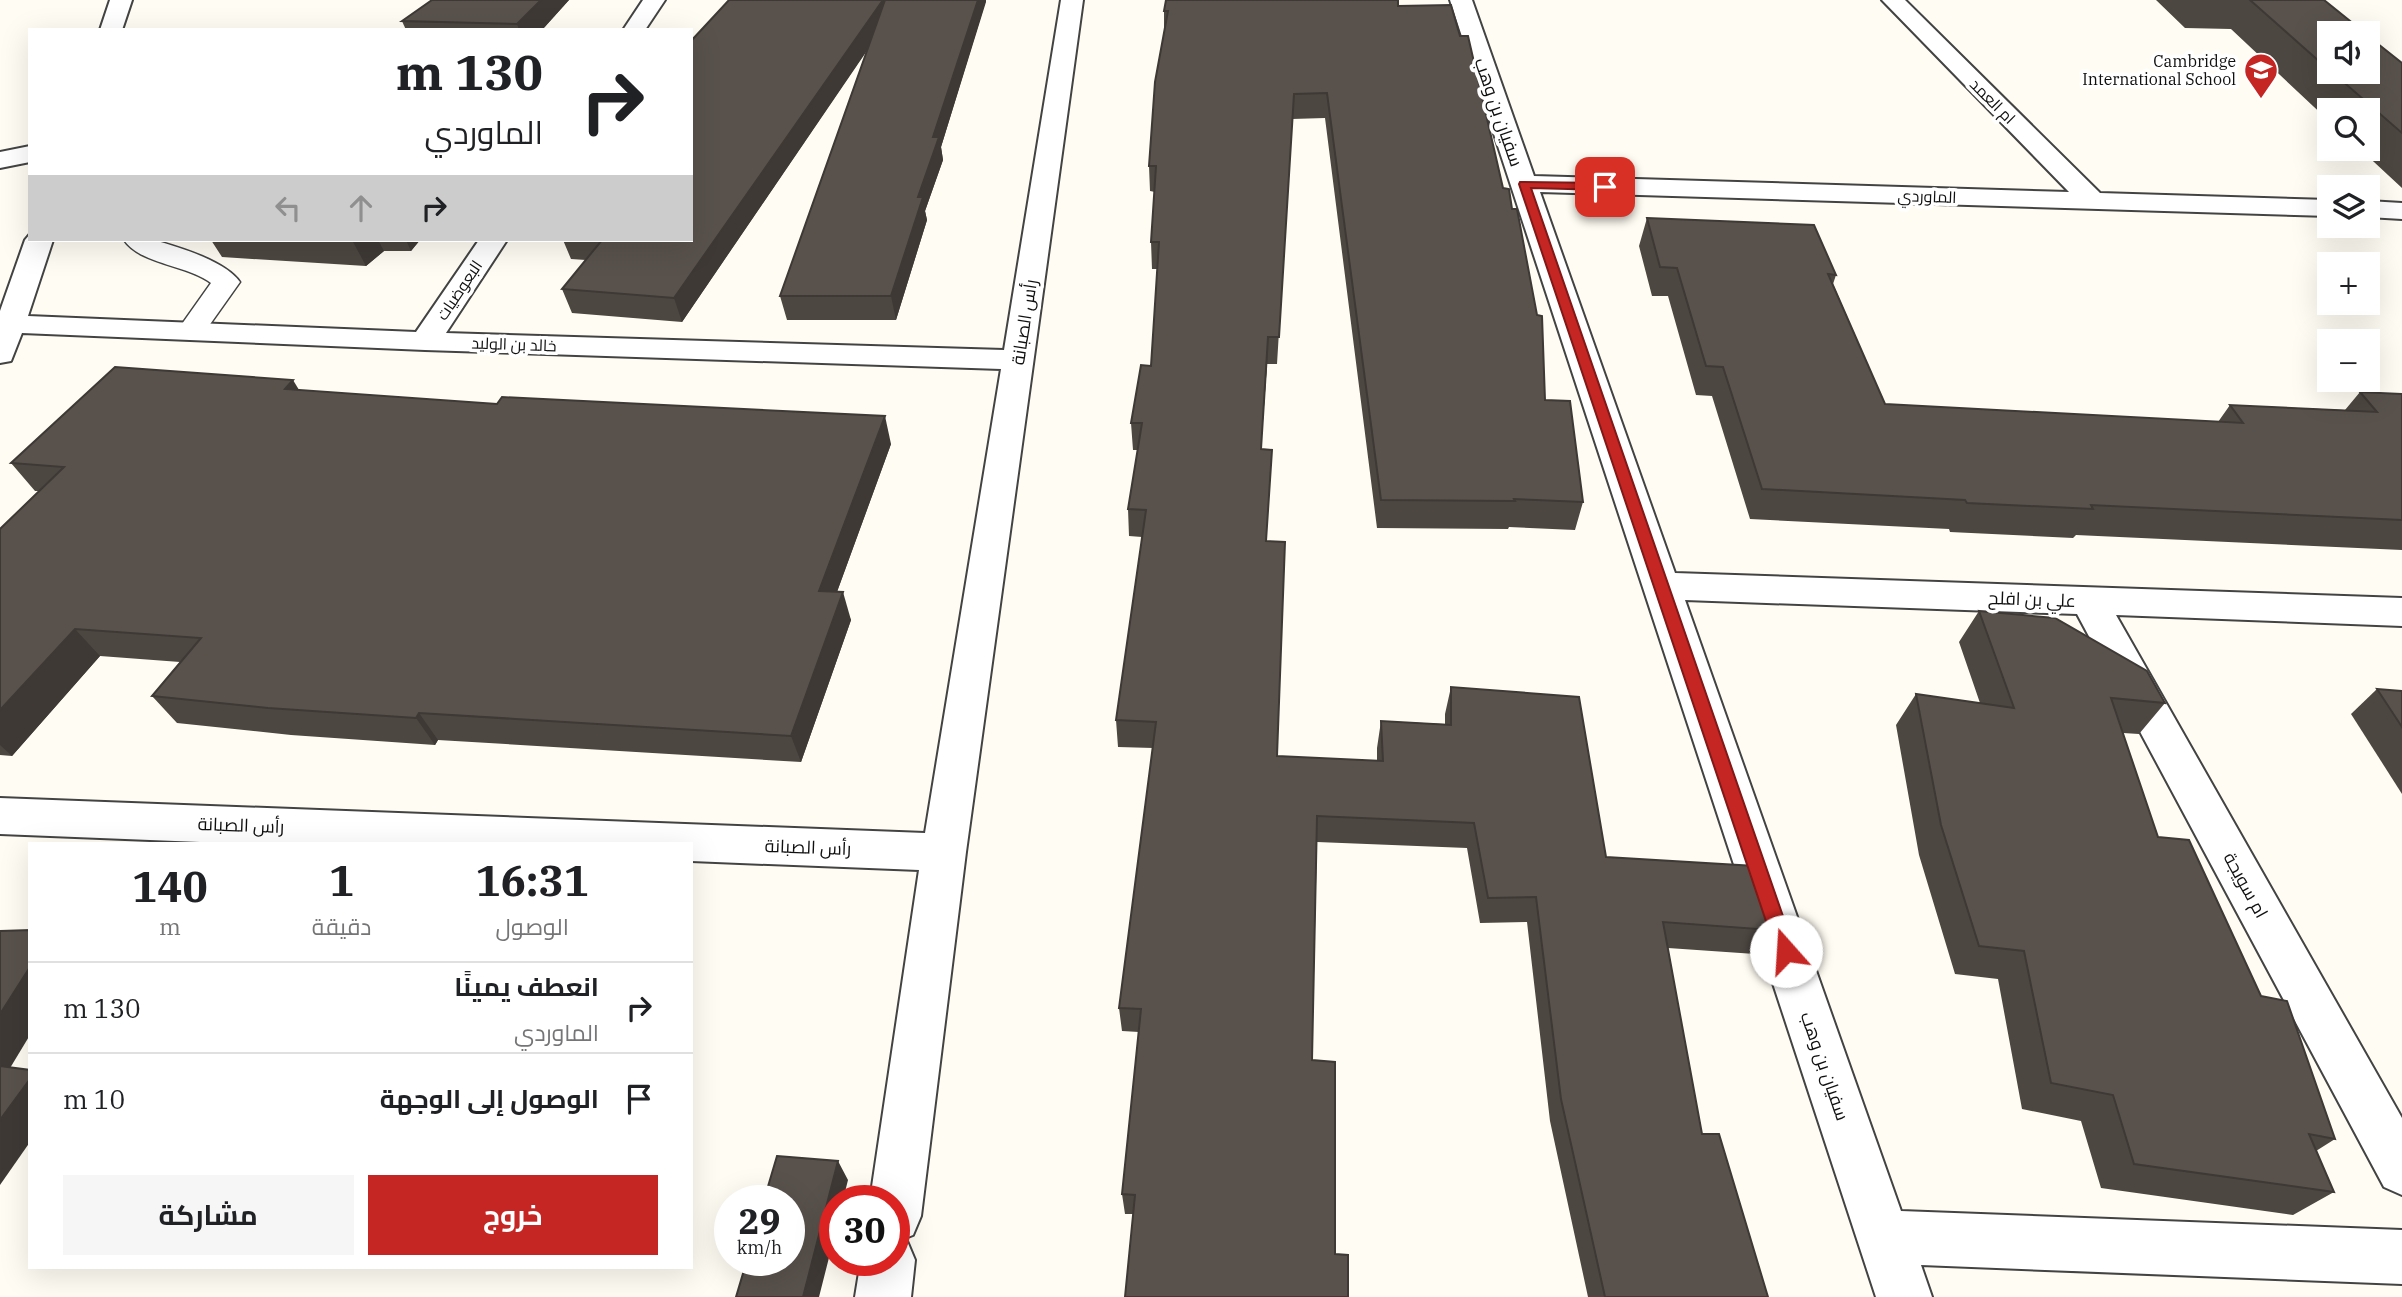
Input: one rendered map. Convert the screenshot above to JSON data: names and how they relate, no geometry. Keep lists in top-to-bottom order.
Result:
{
  "streets": {
    "street": [
      "ام العمد",
      "سفيان بن وهب",
      "الماوردي",
      "البعوضيات",
      "رأس الصبانة",
      "خالد بن الوليد",
      "علي بن افلح",
      "ام سويجة"
    ]
  },
  "crossings": [
    ["ام العمد", "الماوردي"],
    ["سفيان بن وهب", "الماوردي"],
    ["سفيان بن وهب", "علي بن افلح"],
    ["البعوضيات", "خالد بن الوليد"],
    ["رأس الصبانة", "خالد بن الوليد"],
    ["علي بن افلح", "ام سويجة"]
  ],
  "places": {
    "school or university": ["Cambridge International School"]
  },
  "page": {
    "map_buttons": ["+", "−"],
    "turn": ["130 m", "الماوردي"],
    "eta": [
      "16:31",
      "الوصول",
      "1",
      "دقيقة",
      "140",
      "m"
    ],
    "list": [
      {
        "name": "انعطف يمينًا",
        "note": "الماوردي",
        "value": "130 m"
      },
      {
        "name": "الوصول إلى الوجهة",
        "value": "10 m"
      }
    ],
    "buttons": ["خروج", "مشاركة"],
    "speed": "29 km/h",
    "limit": "30"
  }
}
